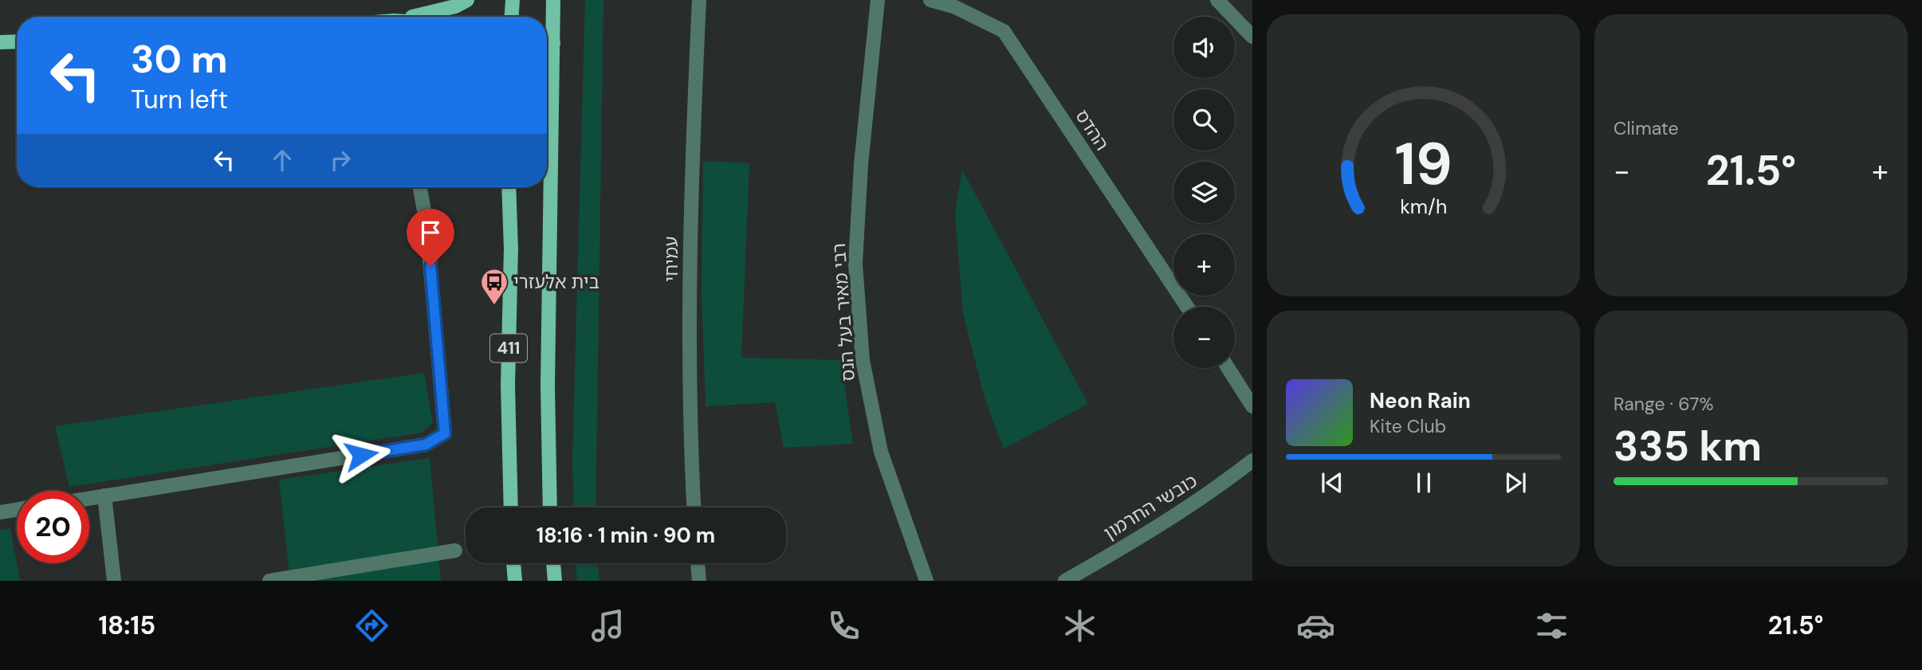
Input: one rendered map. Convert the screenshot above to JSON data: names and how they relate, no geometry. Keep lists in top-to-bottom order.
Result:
{
  "streets": {
    "main road": ["411"],
    "street": [
      "ההדס",
      "עמיחי",
      "רבי מאיר בעל הנס",
      "כובשי החרמון"
    ]
  },
  "places": {
    "bus stop": ["בית אלעזרי"]
  },
  "page": {
    "tile": [
      "Climate",
      ["Range · 67%", "335 km"]
    ],
    "map_buttons": ["+", "−"],
    "turn": ["30 m", "Turn left"],
    "heat": ["−", "21.5°", "+"],
    "song": ["Neon Rain", "Kite Club"],
    "limit": "20",
    "trip": "18:16 · 1 min · 90 m",
    "tabs": ["18:15", "21.5°"],
    "gauge": ["19", "km/h"]
  }
}
